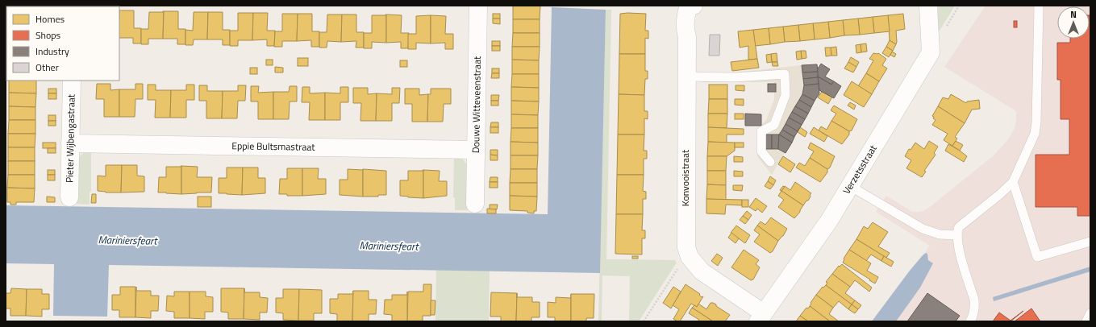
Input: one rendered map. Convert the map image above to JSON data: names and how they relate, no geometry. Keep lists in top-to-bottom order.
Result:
{
  "streets": {
    "street": [
      "Douwe Witteveenstraat",
      "Pieter Wijbengastraat",
      "Eppie Bultsmastraat",
      "Verzetsstraat",
      "Konvooistraat"
    ]
  },
  "crossings": [
    ["Douwe Witteveenstraat", "Eppie Bultsmastraat"],
    ["Pieter Wijbengastraat", "Eppie Bultsmastraat"],
    ["Verzetsstraat", "Konvooistraat"]
  ],
  "water": ["Mariniersfeart"],
  "legend": [
    "Homes",
    "Shops",
    "Industry",
    "Other"
  ],
  "north": "top"
}
